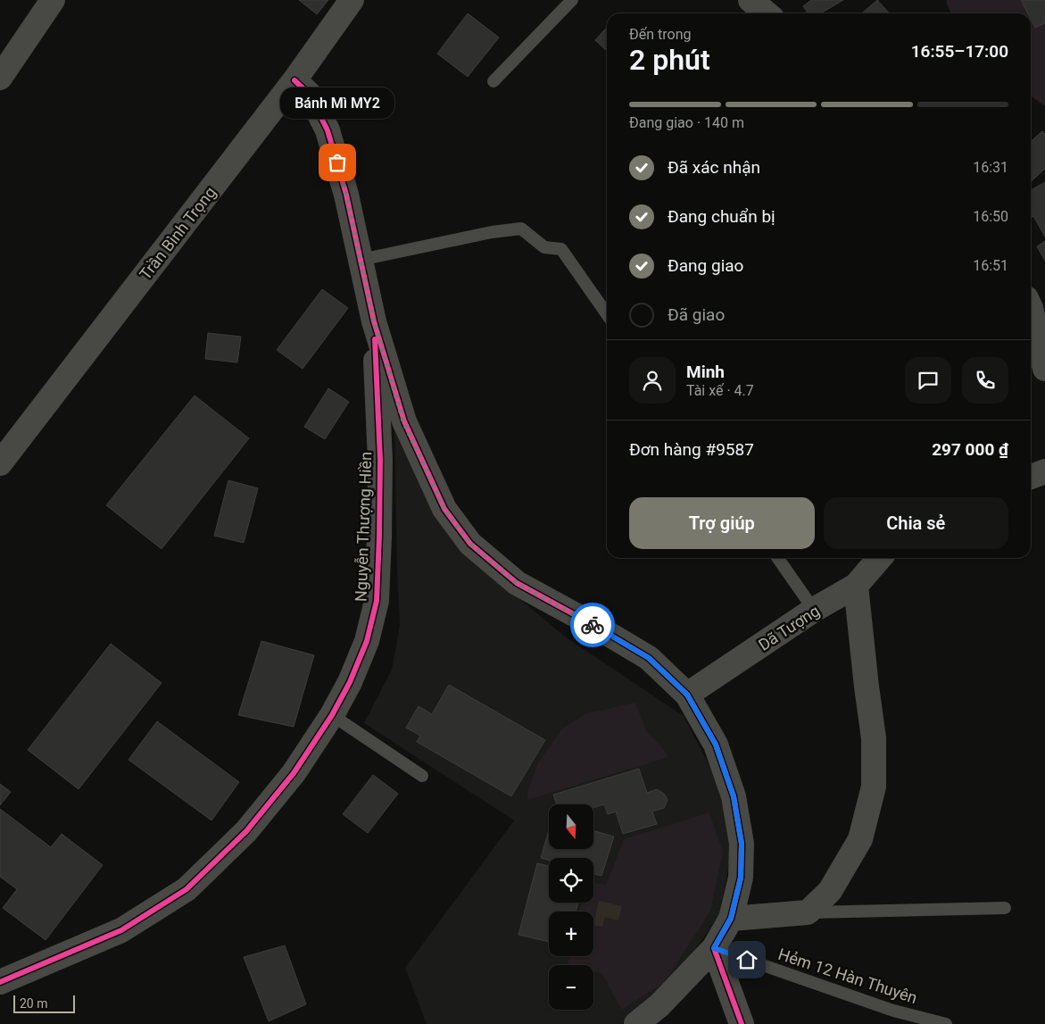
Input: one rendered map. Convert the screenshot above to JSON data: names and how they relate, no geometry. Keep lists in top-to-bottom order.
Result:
{
  "streets": {
    "street": ["Trần Bình Trọng", "Nguyễn Thượng Hiền", "Dã Tượng"],
    "lane": ["Hẻm 12 Hàn Thuyên"]
  },
  "places": ["Bánh Mì MY2"],
  "scale_bar": "20 m",
  "north": "bottom",
  "page": {
    "heading": ["2 phút", "Đến trong", "16:55–17:00"],
    "panel": [
      "Minh",
      "Tài xế · 4.7",
      "Đơn hàng #9587",
      "297 000 ₫"
    ],
    "bubble": "Bánh Mì MY2",
    "bar": "Đang giao · 140 m",
    "list": [
      ["Đã xác nhận", "16:31"],
      ["Đang chuẩn bị", "16:50"],
      ["Đang giao", "16:51"],
      "Đã giao"
    ],
    "buttons": ["Trợ giúp", "Chia sẻ"],
    "map_buttons": ["+", "−"],
    "scale": "20 m"
  }
}
